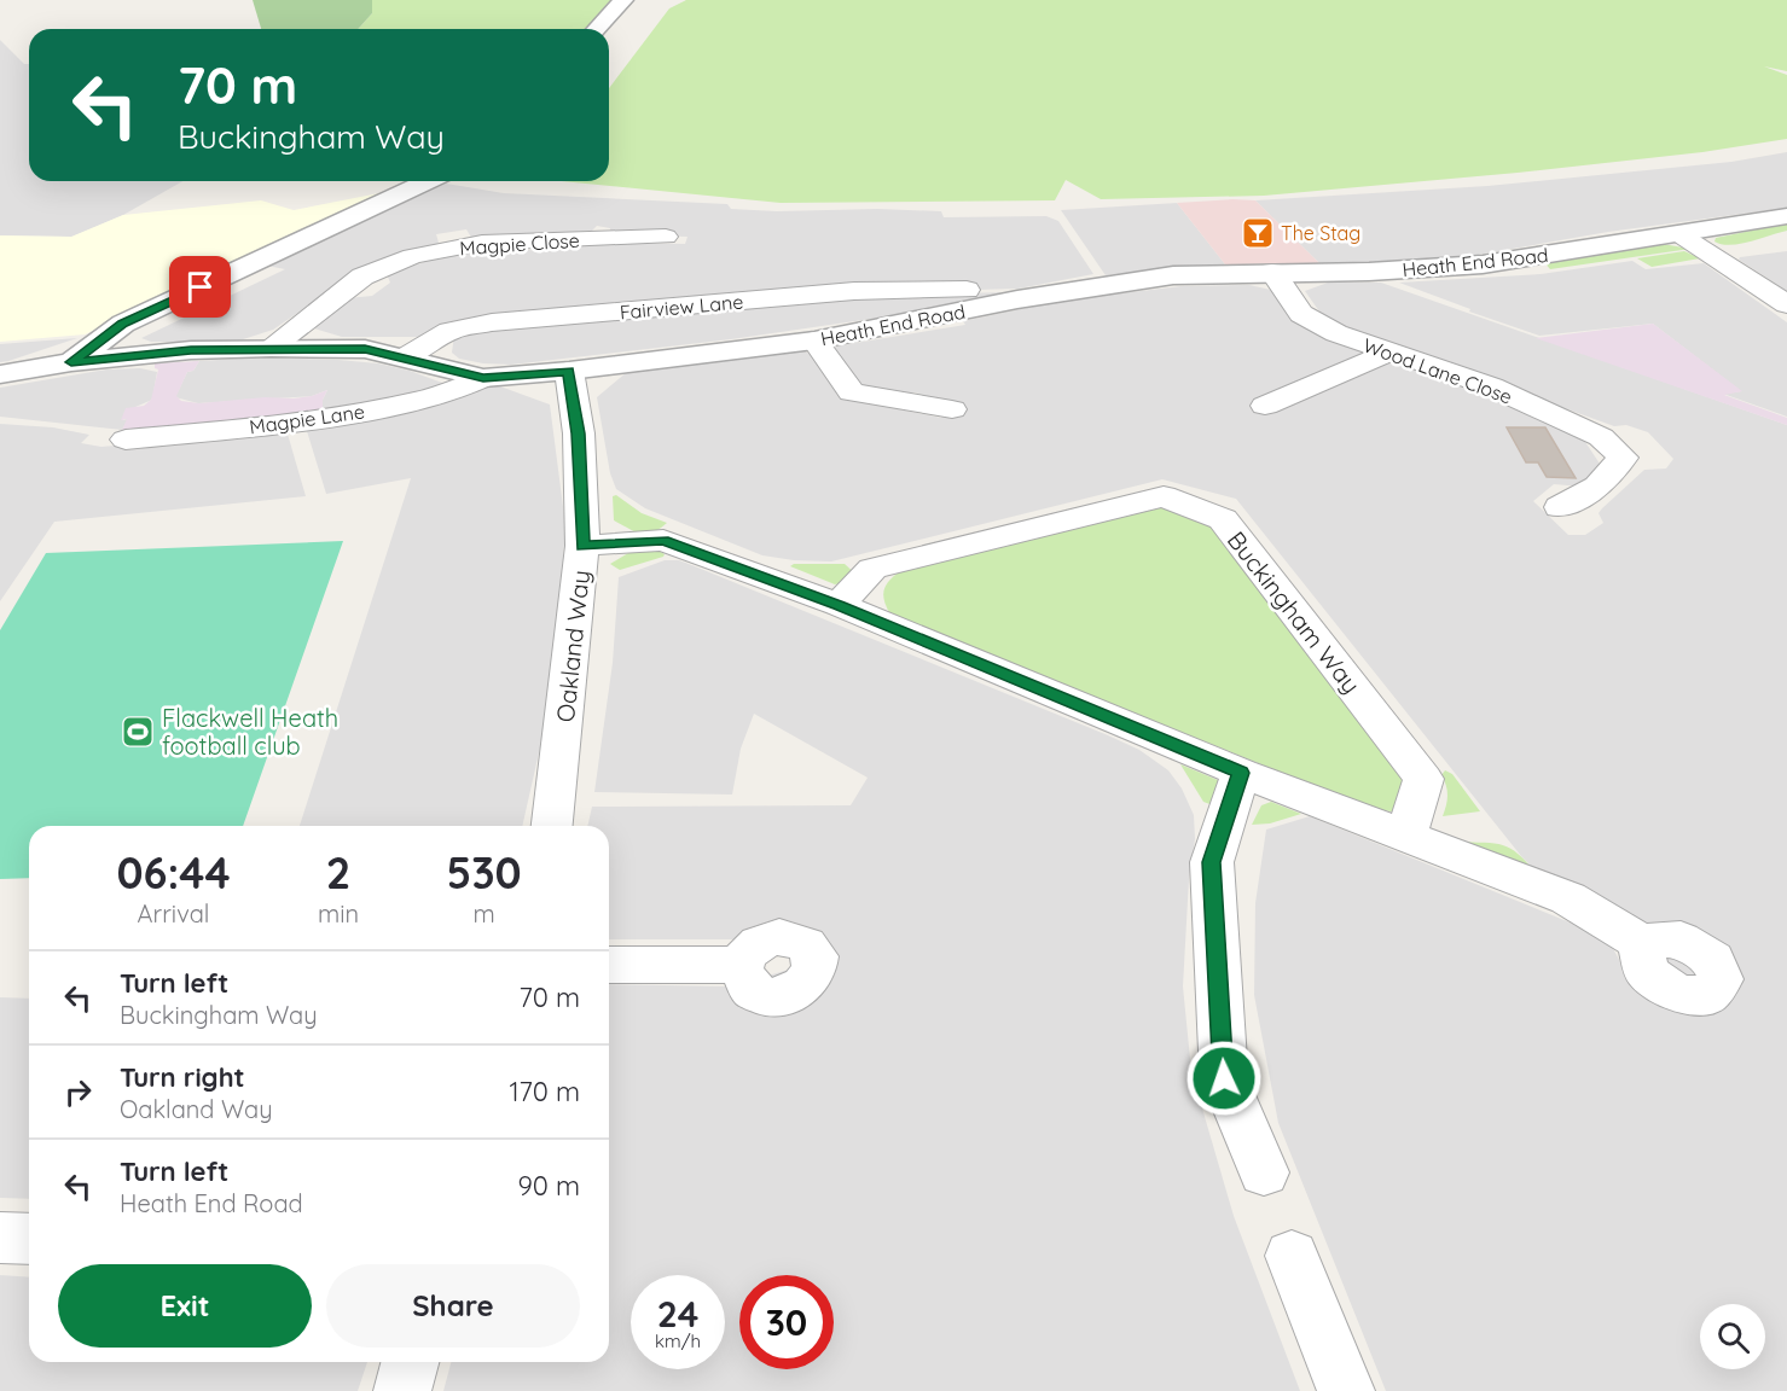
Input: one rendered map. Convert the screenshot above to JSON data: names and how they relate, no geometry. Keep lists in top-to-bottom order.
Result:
{
  "streets": {
    "street": [
      "Magpie Close",
      "Heath End Road",
      "Fairview Lane",
      "Wood Lane Close",
      "Magpie Lane",
      "Buckingham Way",
      "Oakland Way"
    ]
  },
  "crossings": [
    ["Magpie Close", "Heath End Road"],
    ["Heath End Road", "Fairview Lane"],
    ["Heath End Road", "Wood Lane Close"],
    ["Heath End Road", "Magpie Lane"],
    ["Heath End Road", "Oakland Way"]
  ],
  "places": {
    "bar": ["The Stag"],
    "sports": ["Flackwell Heath football club"]
  },
  "page": {
    "turn": ["70 m", "Buckingham Way"],
    "eta": [
      "06:44",
      "Arrival",
      "2",
      "min",
      "530",
      "m"
    ],
    "list": [
      {
        "name": "Turn left",
        "note": "Buckingham Way",
        "value": "70 m"
      },
      {
        "name": "Turn right",
        "note": "Oakland Way",
        "value": "170 m"
      },
      {
        "name": "Turn left",
        "note": "Heath End Road",
        "value": "90 m"
      }
    ],
    "buttons": ["Exit", "Share"],
    "speed": "24 km/h",
    "limit": "30"
  }
}
